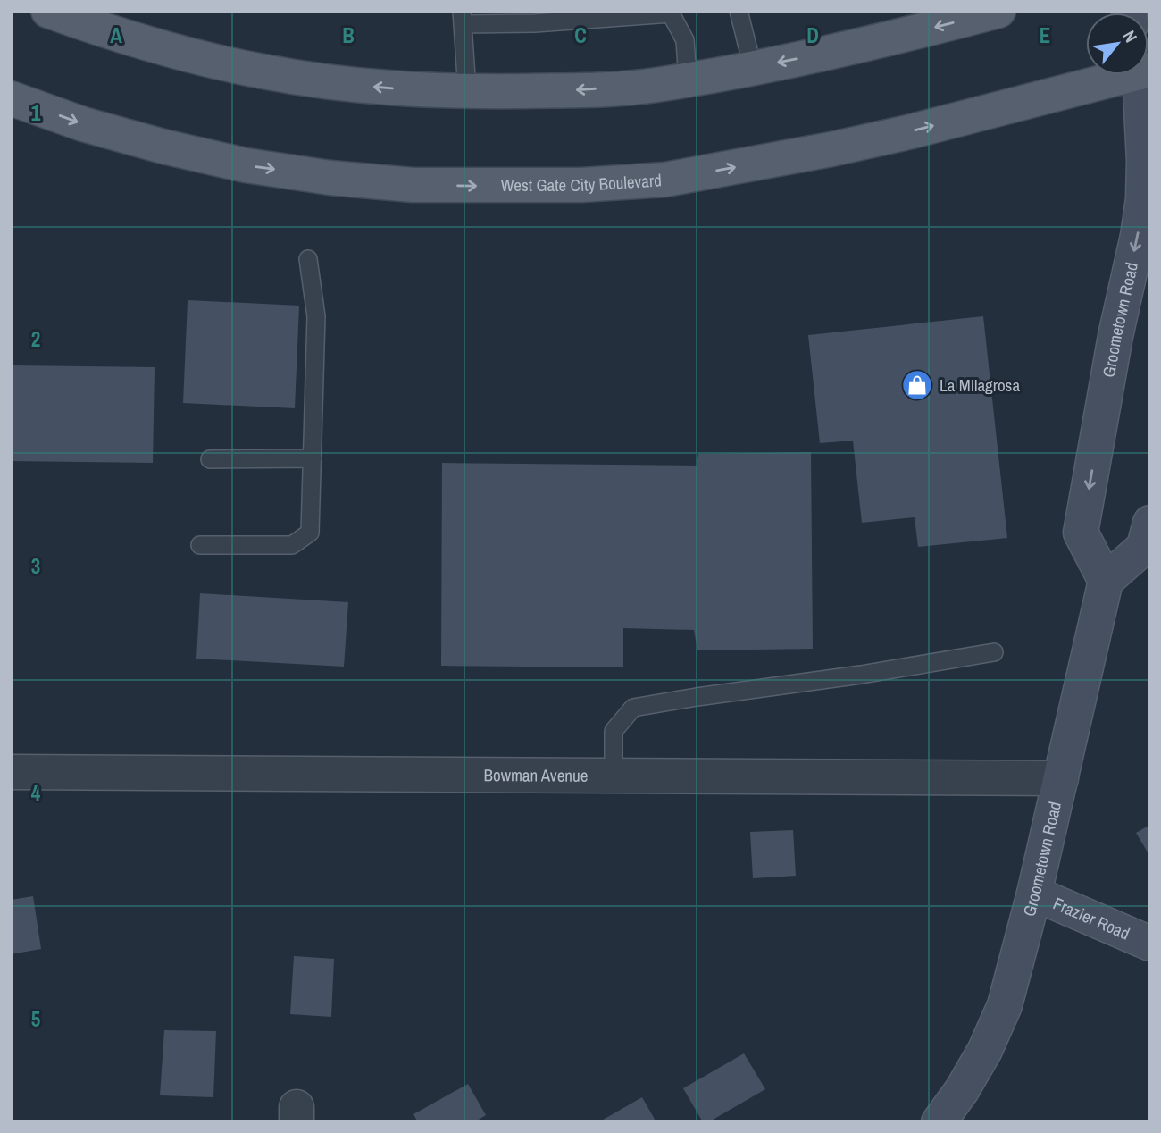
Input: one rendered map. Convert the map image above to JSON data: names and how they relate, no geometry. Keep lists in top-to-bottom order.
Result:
{
  "streets": {
    "main road": ["West Gate City Boulevard", "Groometown Road", "Frazier Road"],
    "street": ["Bowman Avenue"]
  },
  "crossings": [
    ["Groometown Road", "Bowman Avenue"],
    ["Groometown Road", "Frazier Road"]
  ],
  "one_way": ["Groometown Road"],
  "places": {
    "shop": ["La Milagrosa"]
  },
  "north": "top right",
  "grid": {
    "columns": [
      "A",
      "B",
      "C",
      "D",
      "E"
    ],
    "rows": [
      "1",
      "2",
      "3",
      "4",
      "5"
    ]
  }
}
